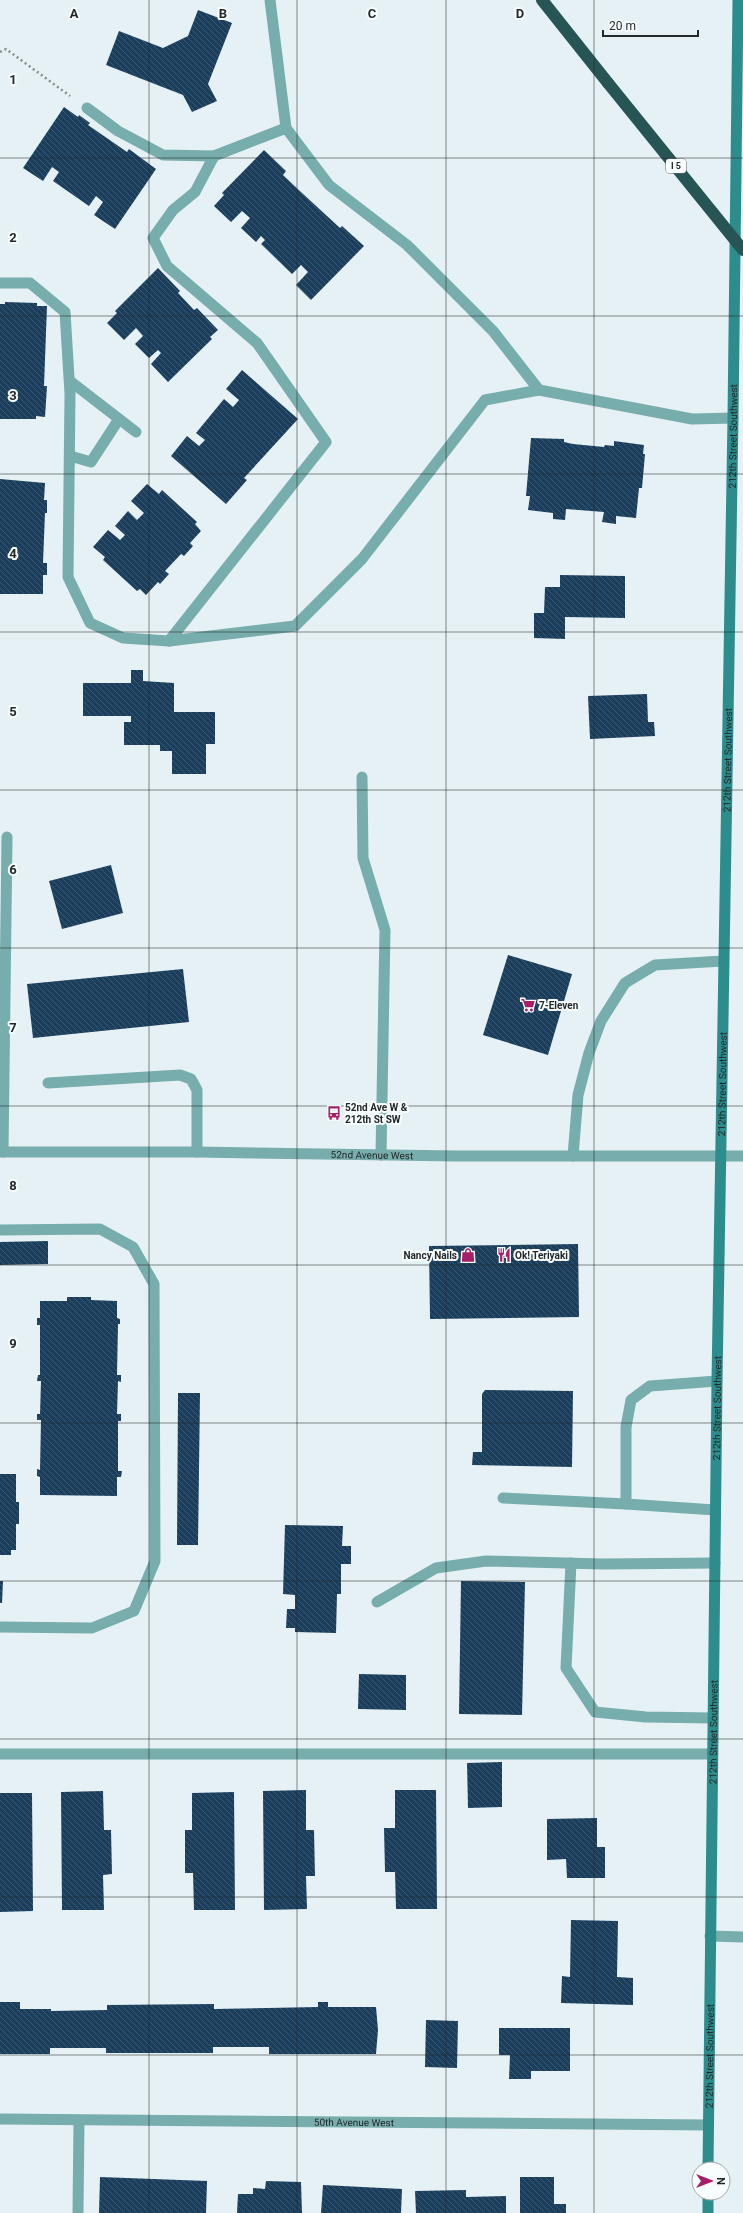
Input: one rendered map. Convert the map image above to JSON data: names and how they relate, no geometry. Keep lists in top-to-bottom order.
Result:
{
  "streets": {
    "highway": ["I 5"],
    "main road": ["212th Street Southwest"],
    "street": ["52nd Avenue West", "50th Avenue West"]
  },
  "crossings": [
    ["212th Street Southwest", "52nd Avenue West"],
    ["212th Street Southwest", "50th Avenue West"]
  ],
  "places": {
    "supermarket": ["7-Eleven"],
    "bus stop": ["52nd Ave W & 212th St SW"],
    "shop": ["Nancy Nails"],
    "restaurant": ["Ok! Teriyaki"]
  },
  "scale_bar": "20 m",
  "north": "right",
  "grid": {
    "columns": [
      "A",
      "B",
      "C",
      "D"
    ],
    "rows": [
      "1",
      "2",
      "3",
      "4",
      "5",
      "6",
      "7",
      "8",
      "9"
    ]
  }
}
